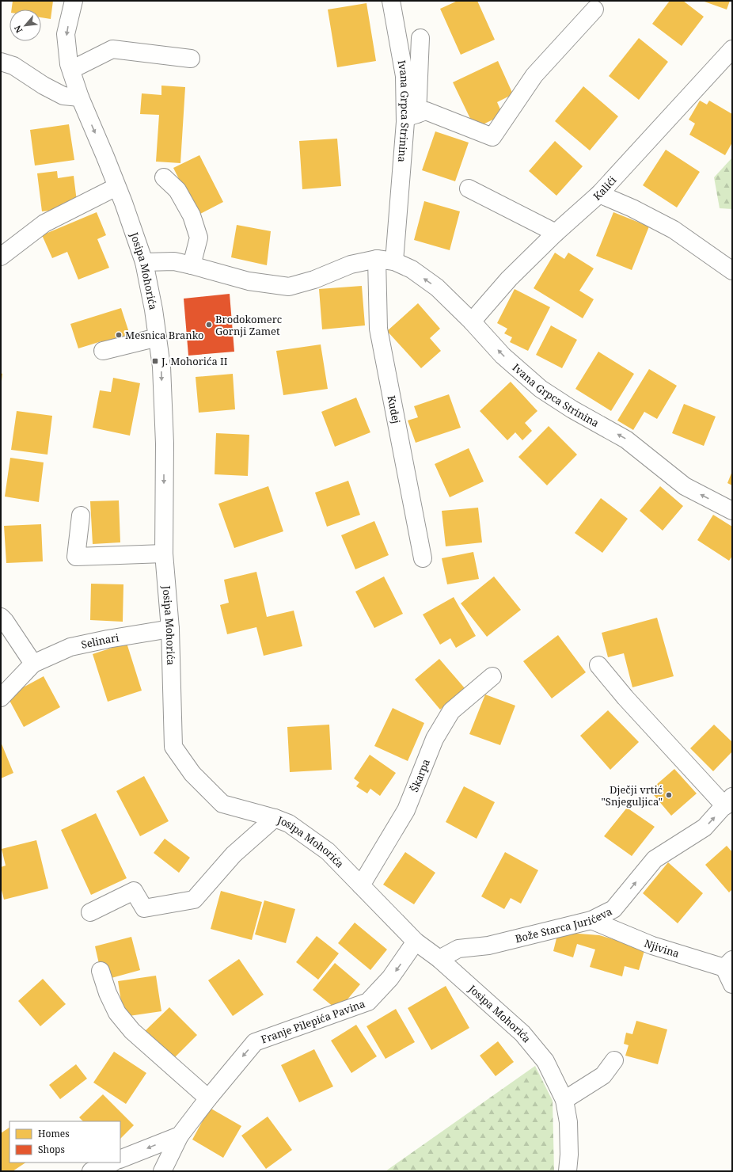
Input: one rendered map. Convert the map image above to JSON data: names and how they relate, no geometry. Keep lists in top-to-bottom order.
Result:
{
  "streets": {
    "street": [
      "Ivana Grpca Strinina",
      "Kalići",
      "Josipa Mohorića",
      "Kudej",
      "Selinari",
      "Škarpa",
      "Bože Starca Jurićeva",
      "Njivina",
      "Franje Pilepića Pavina"
    ]
  },
  "crossings": [
    ["Ivana Grpca Strinina", "Kalići"],
    ["Ivana Grpca Strinina", "Josipa Mohorića"],
    ["Ivana Grpca Strinina", "Kudej"],
    ["Josipa Mohorića", "Selinari"],
    ["Josipa Mohorića", "Škarpa"],
    ["Josipa Mohorića", "Bože Starca Jurićeva"],
    ["Josipa Mohorića", "Franje Pilepića Pavina"],
    ["Bože Starca Jurićeva", "Njivina"]
  ],
  "one_way": ["Ivana Grpca Strinina", "Franje Pilepića Pavina"],
  "places": {
    "other": ["Brodokomerc Gornji Zamet", "Mesnica Branko", "Dječji vrtić \"Snjeguljica\""],
    "transit": ["J. Mohorića II"]
  },
  "legend": ["Homes", "Shops"],
  "north": "bottom left"
}
